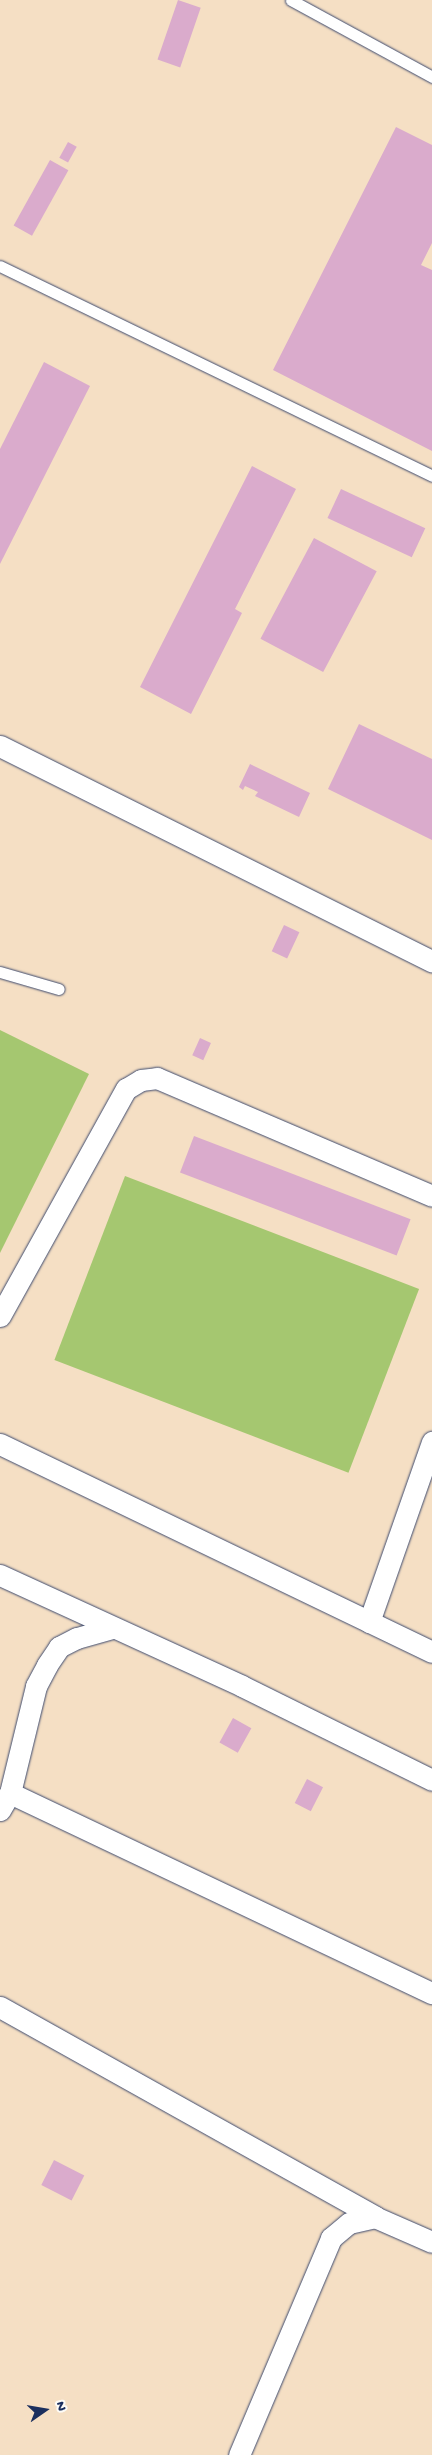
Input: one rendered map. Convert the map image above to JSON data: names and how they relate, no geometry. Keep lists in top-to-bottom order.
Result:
{
  "north": "right"
}
